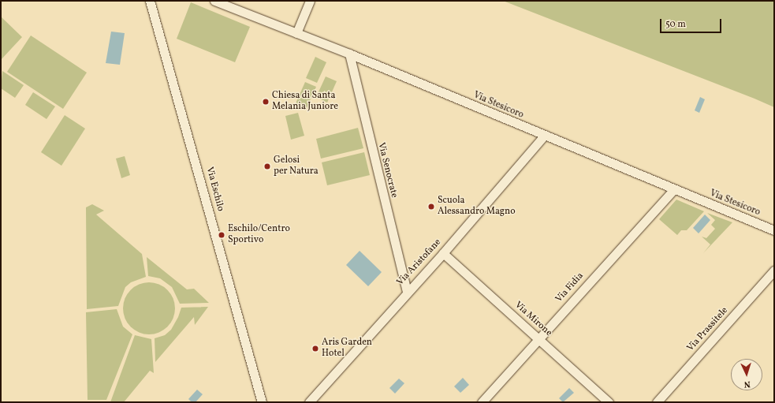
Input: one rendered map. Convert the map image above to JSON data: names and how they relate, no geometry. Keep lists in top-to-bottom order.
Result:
{
  "streets": {
    "street": [
      "Via Stesicoro",
      "Via Senocrate",
      "Via Eschilo",
      "Via Aristofane",
      "Via Fidia",
      "Via Mirone",
      "Via Prassitele"
    ]
  },
  "crossings": [
    ["Via Stesicoro", "Via Senocrate"],
    ["Via Stesicoro", "Via Aristofane"],
    ["Via Stesicoro", "Via Fidia"],
    ["Via Senocrate", "Via Aristofane"],
    ["Via Aristofane", "Via Mirone"],
    ["Via Fidia", "Via Mirone"]
  ],
  "places": [
    "Chiesa di Santa Melania Juniore",
    "Gelosi per Natura",
    "Scuola Alessandro Magno",
    "Eschilo/Centro Sportivo",
    "Aris Garden Hotel"
  ],
  "scale_bar": "50 m",
  "north": "bottom"
}
